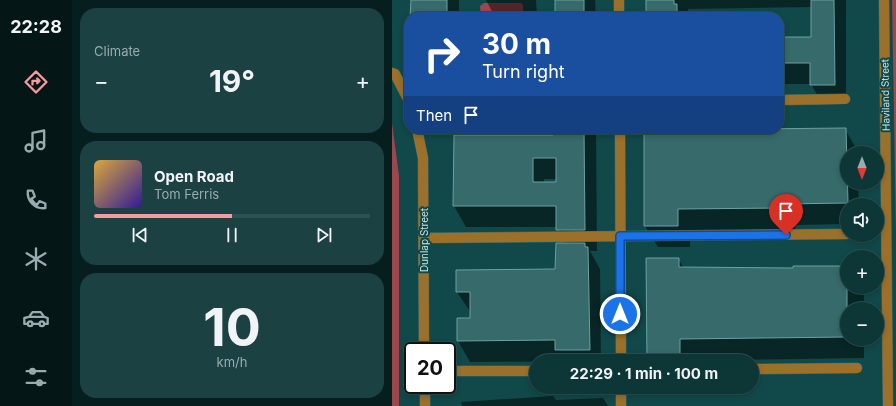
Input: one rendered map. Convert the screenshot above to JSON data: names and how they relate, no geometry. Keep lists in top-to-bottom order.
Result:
{
  "streets": {
    "street": ["Haviland Street", "Dunlap Street"]
  },
  "north": "bottom",
  "page": {
    "tabs": "22:28",
    "tile": [
      "Climate",
      ["10", "km/h"]
    ],
    "turn": ["30 m", "Turn right"],
    "heat": ["−", "19°", "+"],
    "then": "Then",
    "map_buttons": ["+", "−"],
    "song": ["Open Road", "Tom Ferris"],
    "limit": "20",
    "trip": "22:29 · 1 min · 100 m"
  }
}
